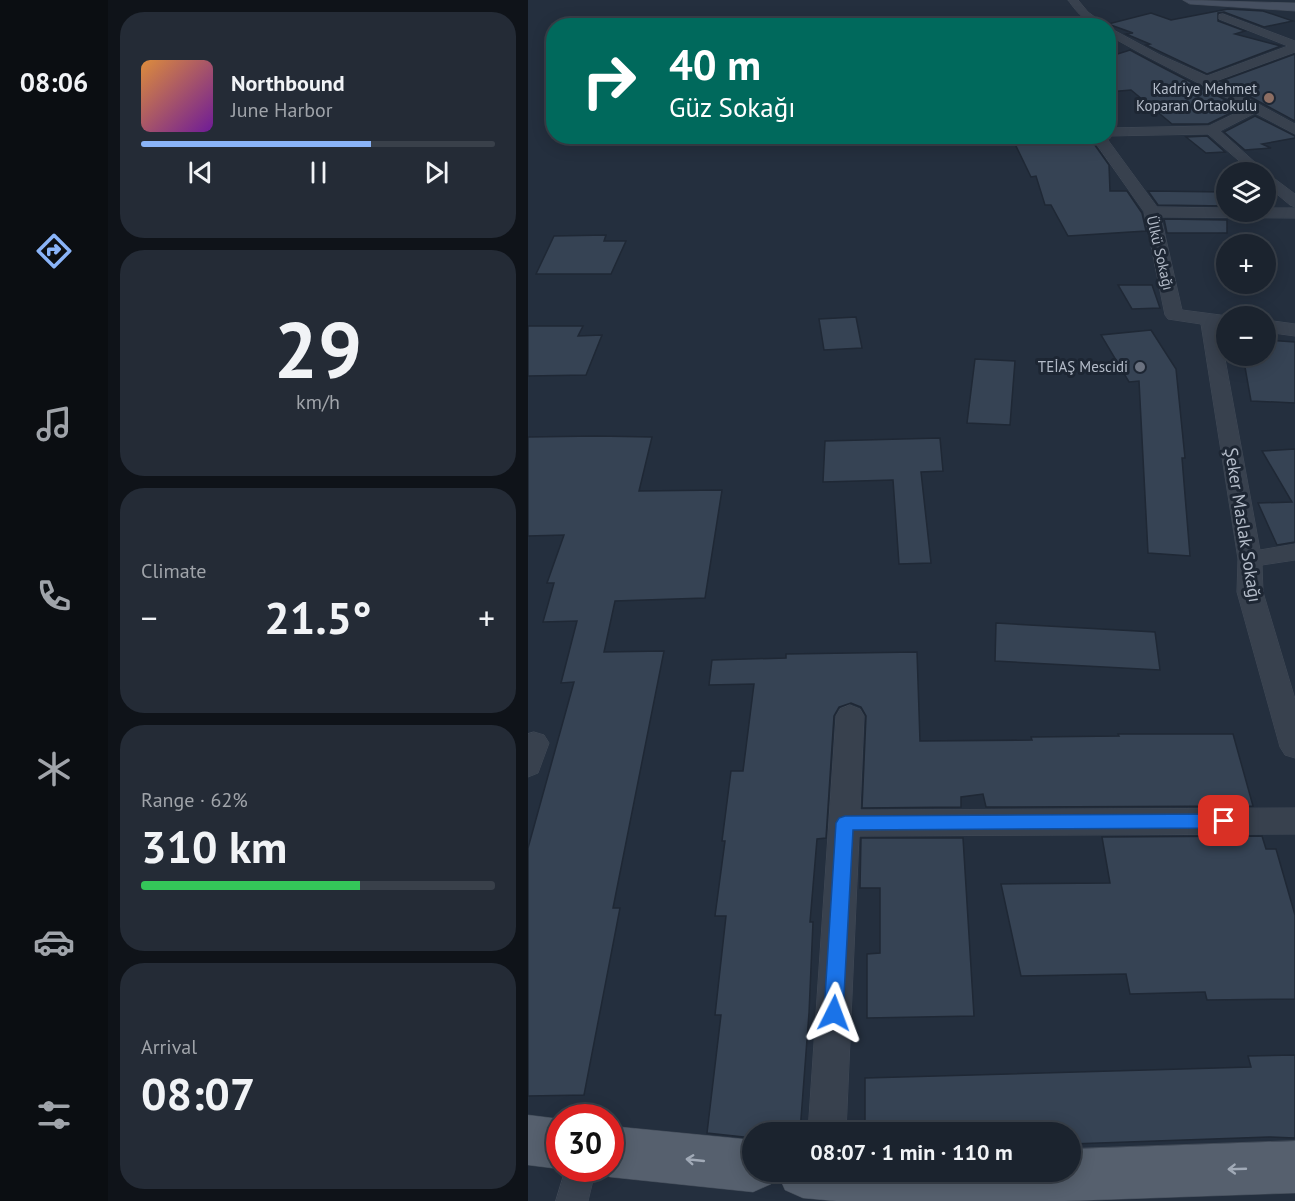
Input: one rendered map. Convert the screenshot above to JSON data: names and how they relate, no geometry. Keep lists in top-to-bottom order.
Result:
{
  "streets": {
    "street": ["Ülkü Sokağı", "Şeker Maslak Sokağı"]
  },
  "places": ["Kadriye Mehmet Koparan Ortaokulu", "TEİAŞ Mescidi"],
  "page": {
    "tabs": "08:06",
    "turn": ["40 m", "Güz Sokağı"],
    "song": ["Northbound", "June Harbor"],
    "map_buttons": ["+", "−"],
    "tile": [
      ["29", "km/h"],
      "Climate",
      ["Range · 62%", "310 km"],
      ["Arrival", "08:07"]
    ],
    "heat": ["−", "21.5°", "+"],
    "limit": "30",
    "trip": "08:07 · 1 min · 110 m"
  }
}
